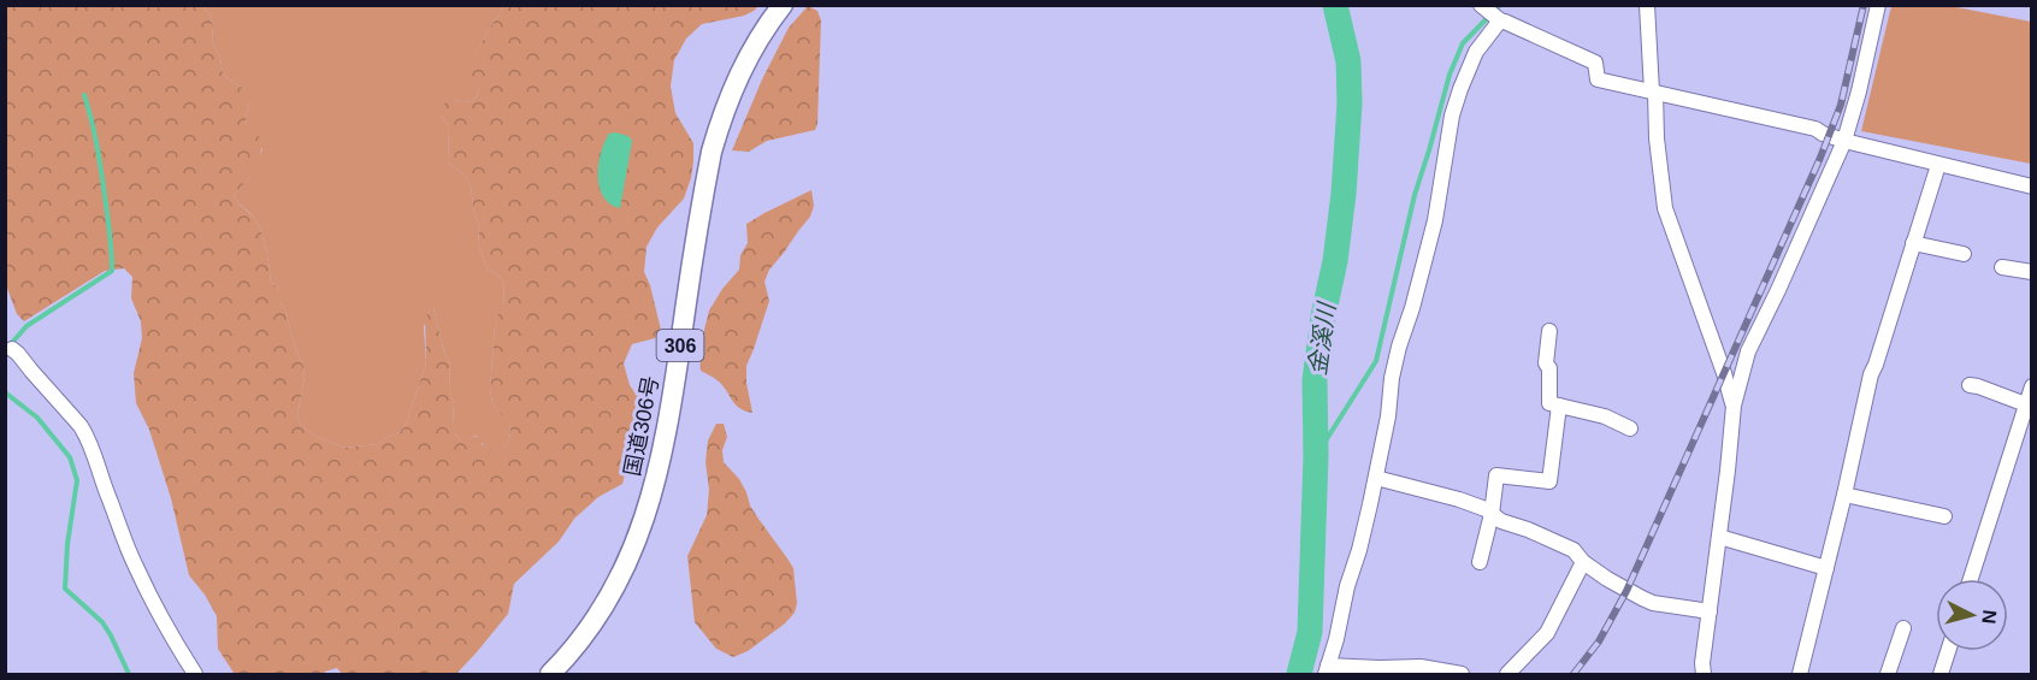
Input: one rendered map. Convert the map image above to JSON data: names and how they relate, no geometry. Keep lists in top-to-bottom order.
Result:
{
  "streets": {
    "highway": ["306", "国道306号"]
  },
  "water": ["金溪川"],
  "north": "right"
}
